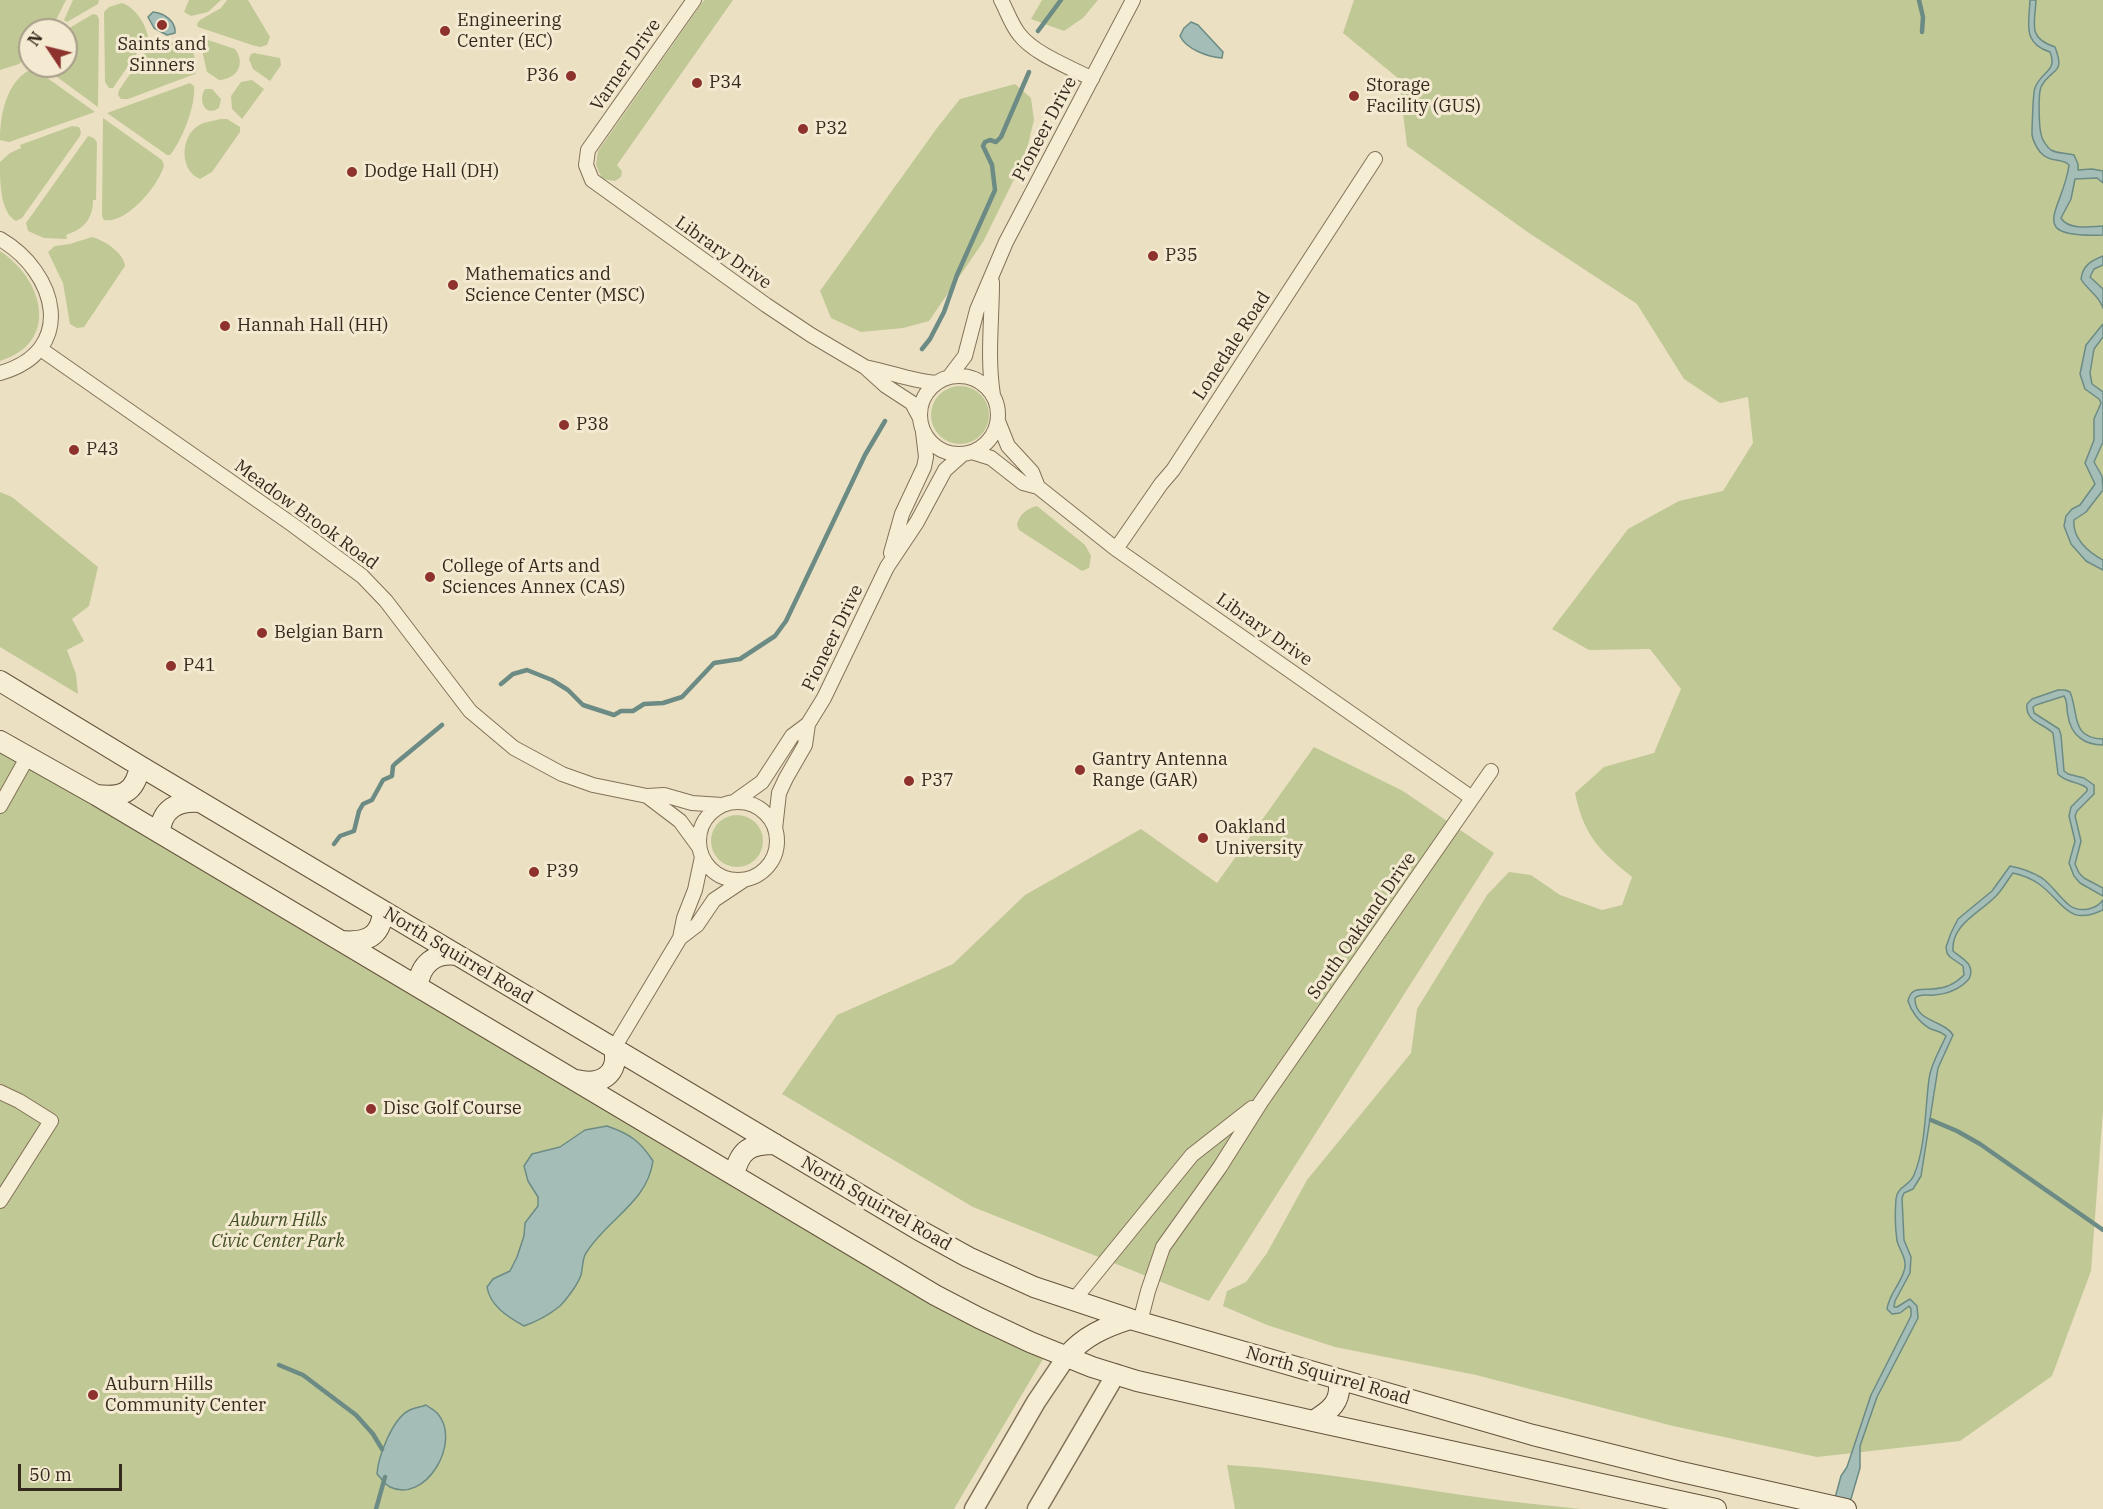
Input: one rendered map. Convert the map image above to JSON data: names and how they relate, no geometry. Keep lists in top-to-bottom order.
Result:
{
  "streets": {
    "main road": ["North Squirrel Road"],
    "street": [
      "Varner Drive",
      "Pioneer Drive",
      "Library Drive",
      "Lonedale Road",
      "Meadow Brook Road",
      "South Oakland Drive"
    ]
  },
  "crossings": [
    ["Varner Drive", "Library Drive"],
    ["Pioneer Drive", "Library Drive"],
    ["Pioneer Drive", "Meadow Brook Road"],
    ["Library Drive", "Lonedale Road"],
    ["Library Drive", "South Oakland Drive"],
    ["South Oakland Drive", "North Squirrel Road"]
  ],
  "parks": ["Auburn Hills Civic Center Park"],
  "places": [
    "Saints and Sinners",
    "Engineering Center (EC)",
    "P36",
    "P34",
    "Storage Facility (GUS)",
    "P32",
    "Dodge Hall (DH)",
    "P35",
    "Mathematics and Science Center (MSC)",
    "Hannah Hall (HH)",
    "P38",
    "P43",
    "College of Arts and Sciences Annex (CAS)",
    "Belgian Barn",
    "P41",
    "Gantry Antenna Range (GAR)",
    "P37",
    "Oakland University",
    "P39",
    "Disc Golf Course",
    "Auburn Hills Community Center"
  ],
  "scale_bar": "50 m",
  "north": "top left"
}
